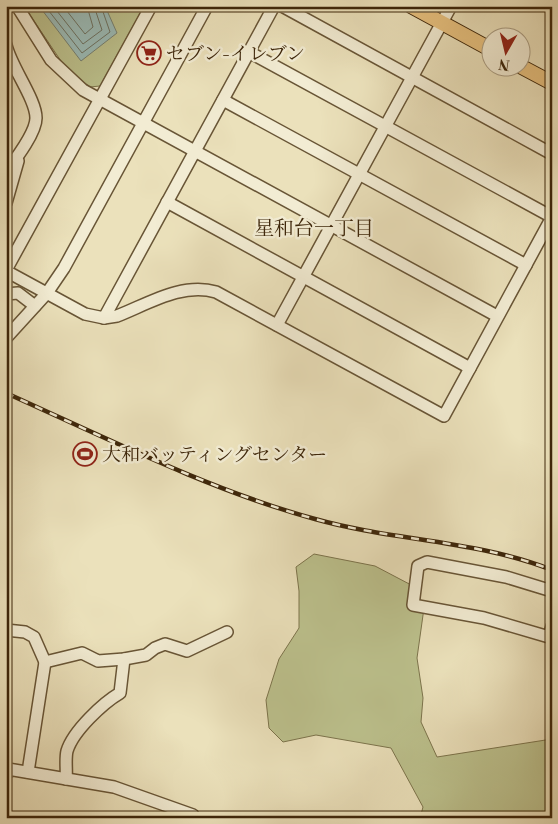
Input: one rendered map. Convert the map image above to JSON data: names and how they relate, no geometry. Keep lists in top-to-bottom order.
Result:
{
  "districts": ["星和台一丁目"],
  "places": {
    "supermarket": ["セブン-イレブン"],
    "sports": ["大和バッティングセンター"]
  },
  "north": "bottom"
}
